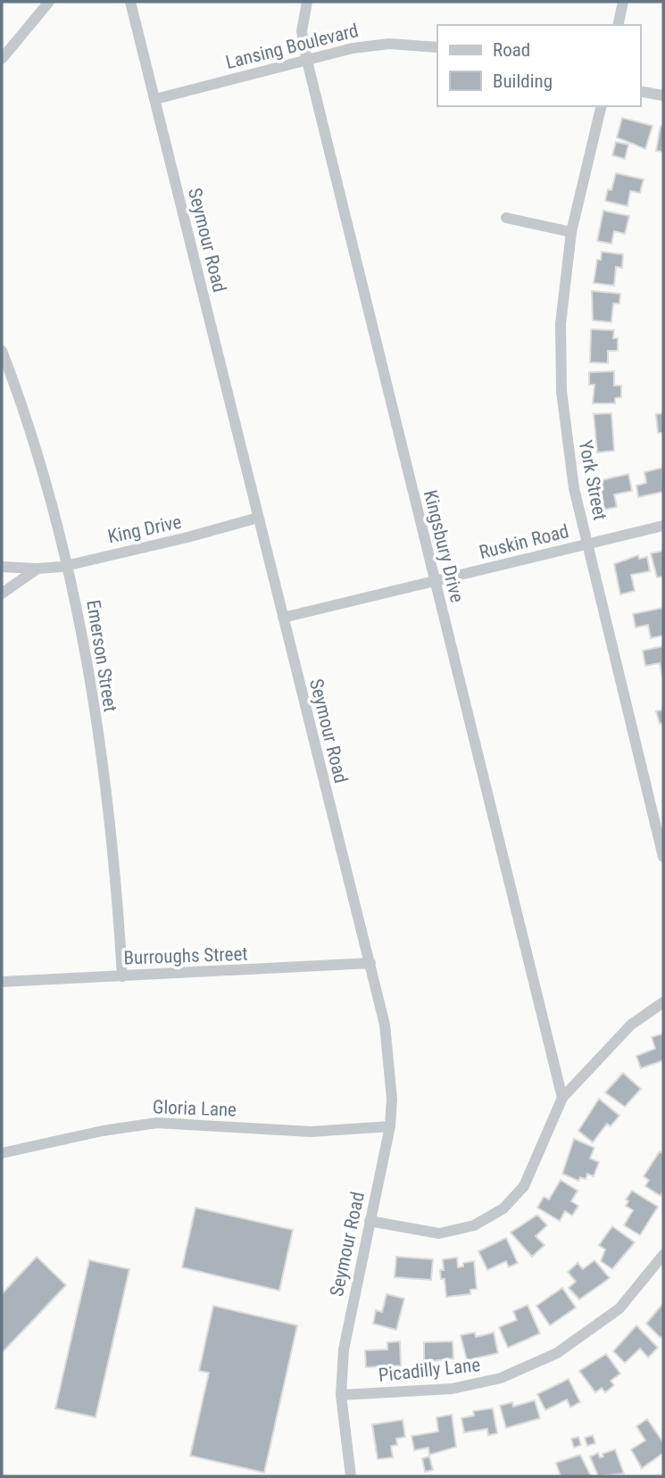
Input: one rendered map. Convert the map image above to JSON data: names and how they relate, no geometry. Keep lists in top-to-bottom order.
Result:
{
  "streets": {
    "street": [
      "Lansing Boulevard",
      "Seymour Road",
      "York Street",
      "King Drive",
      "Ruskin Road",
      "Kingsbury Drive",
      "Emerson Street",
      "Burroughs Street",
      "Gloria Lane",
      "Picadilly Lane"
    ]
  },
  "crossings": [
    ["Lansing Boulevard", "Seymour Road"],
    ["Lansing Boulevard", "Kingsbury Drive"],
    ["Seymour Road", "King Drive"],
    ["Seymour Road", "Ruskin Road"],
    ["Seymour Road", "Burroughs Street"],
    ["Seymour Road", "Gloria Lane"],
    ["Seymour Road", "Picadilly Lane"],
    ["York Street", "Ruskin Road"],
    ["King Drive", "Emerson Street"],
    ["Ruskin Road", "Kingsbury Drive"],
    ["Emerson Street", "Burroughs Street"]
  ],
  "legend": ["Road", "Building"]
}
